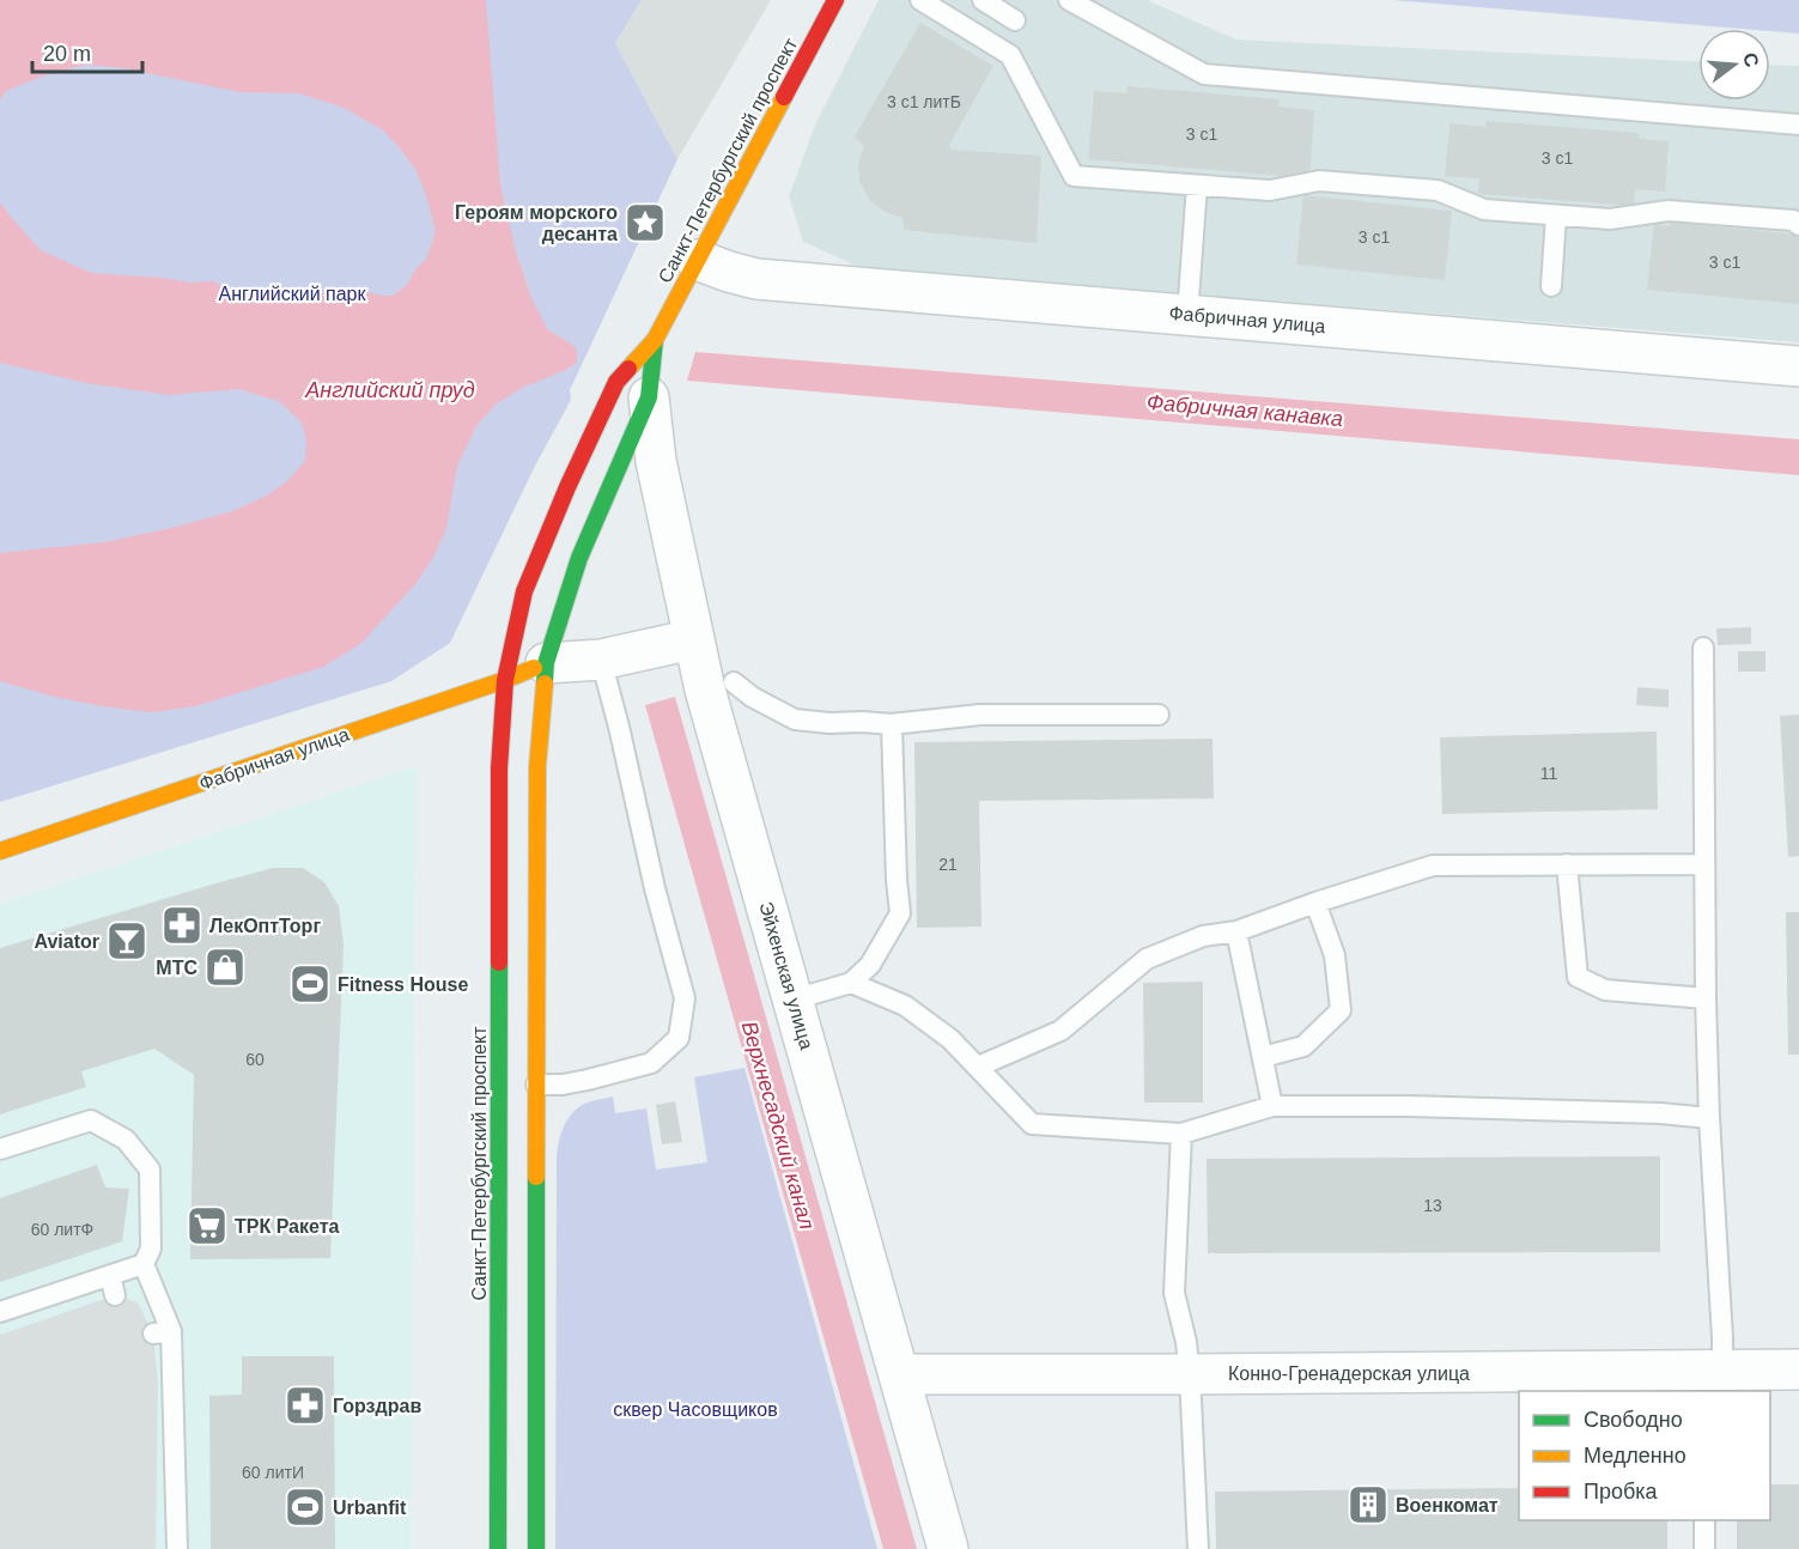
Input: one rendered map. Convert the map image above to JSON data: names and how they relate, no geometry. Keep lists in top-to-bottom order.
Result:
{
  "streets": {
    "main road": ["Санкт-Петербургский проспект", "Фабричная улица"],
    "street": ["Эйхенская улица", "Конно-Гренадерская улица"]
  },
  "crossings": [
    ["Санкт-Петербургский проспект", "Фабричная улица"],
    ["Санкт-Петербургский проспект", "Эйхенская улица"],
    ["Фабричная улица", "Эйхенская улица"],
    ["Эйхенская улица", "Конно-Гренадерская улица"]
  ],
  "water": ["Английский пруд", "Фабричная канавка", "Верхнесадский канал"],
  "parks": ["Английский парк", "сквер Часовщиков"],
  "places": {
    "place": ["Героям морского десанта"],
    "pharmacy": ["ЛекОптТорг", "Горздрав"],
    "bar": ["Aviator"],
    "shop": ["МТС"],
    "sports": ["Fitness House", "Urbanfit"],
    "supermarket": ["ТРК Ракета"],
    "building": ["Военкомат"]
  },
  "house_numbers": [
    "3 с1 литБ",
    "3 с1",
    "3 с1",
    "3 с1",
    "3 с1",
    "11",
    "21",
    "60",
    "13",
    "60 литФ",
    "60 литИ"
  ],
  "legend": ["Свободно", "Медленно", "Пробка"],
  "scale_bar": "20 m",
  "north": "right"
}
